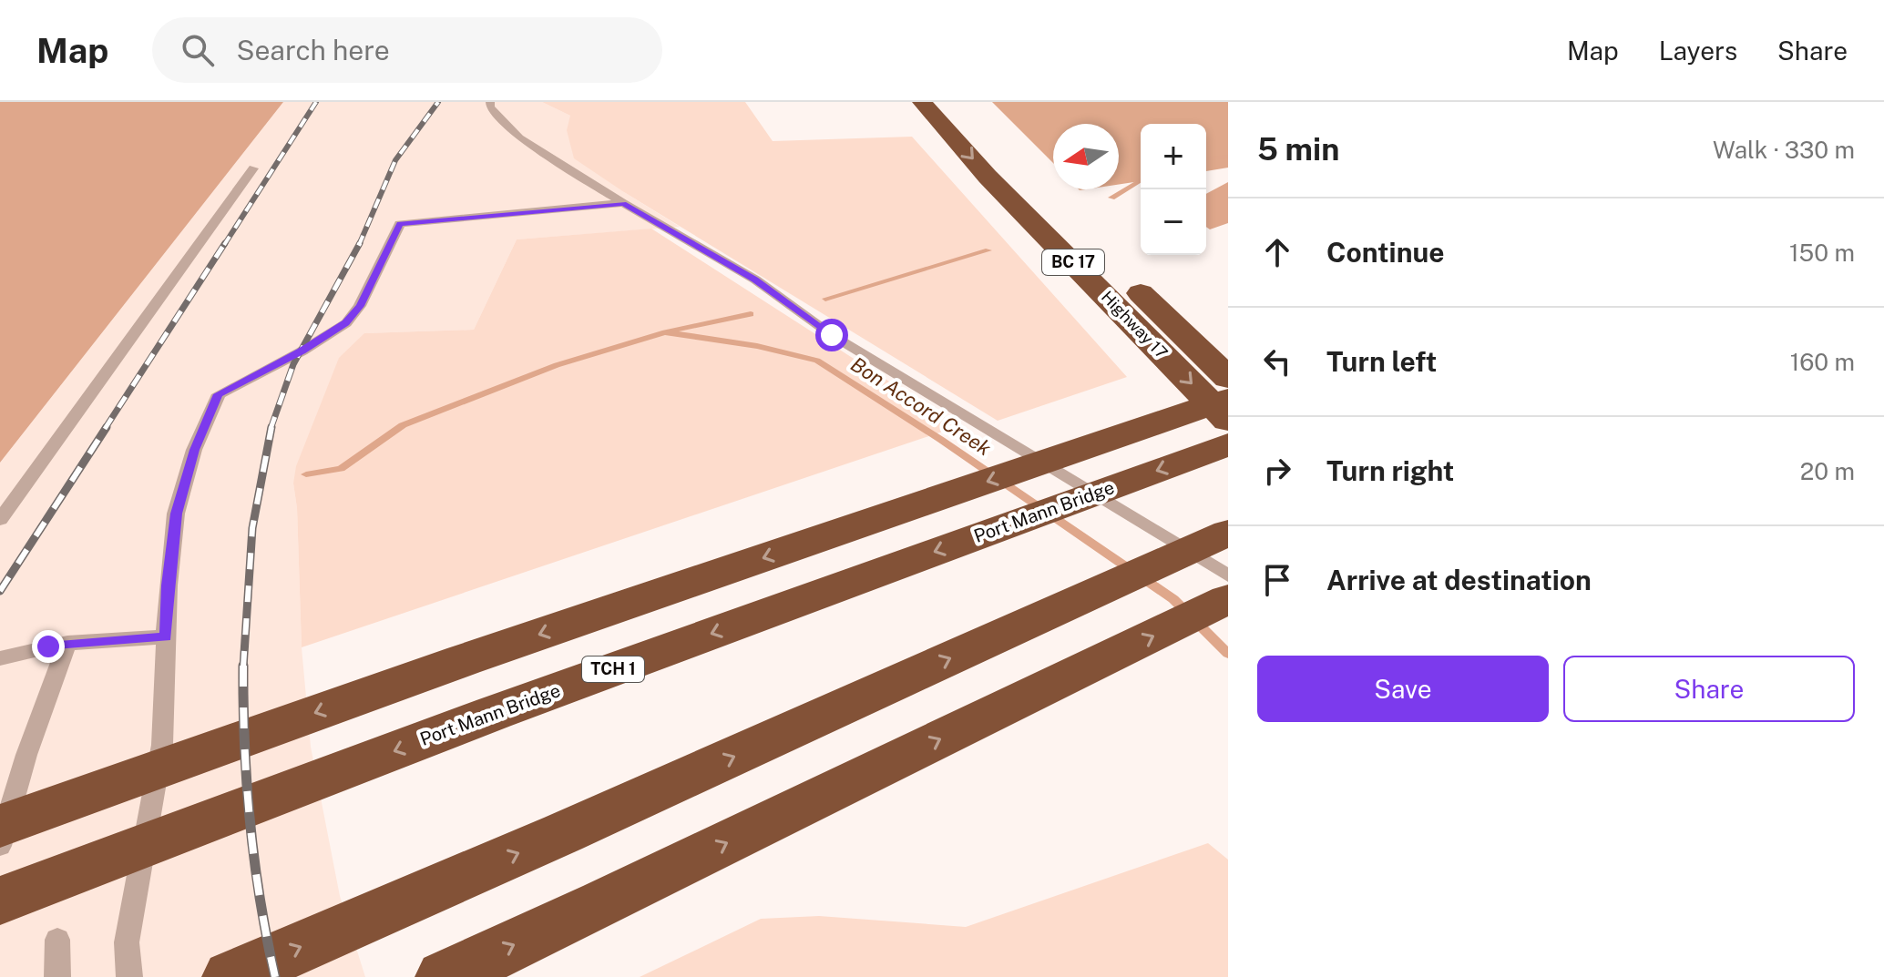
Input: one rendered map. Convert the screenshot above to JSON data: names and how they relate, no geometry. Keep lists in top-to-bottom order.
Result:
{
  "streets": {
    "highway": [
      "BC 17",
      "Highway 17",
      "Port Mann Bridge",
      "TCH 1"
    ]
  },
  "water": ["Bon Accord Creek"],
  "north": "left",
  "page": {
    "header": "Map",
    "search": "Search here",
    "nav": ["Map", "Layers", "Share"],
    "heading": ["5 min", "Walk · 330 m"],
    "map_buttons": ["+", "−"],
    "list": [
      ["Continue", "150 m"],
      ["Turn left", "160 m"],
      ["Turn right", "20 m"],
      "Arrive at destination"
    ],
    "buttons": ["Save", "Share"]
  }
}
